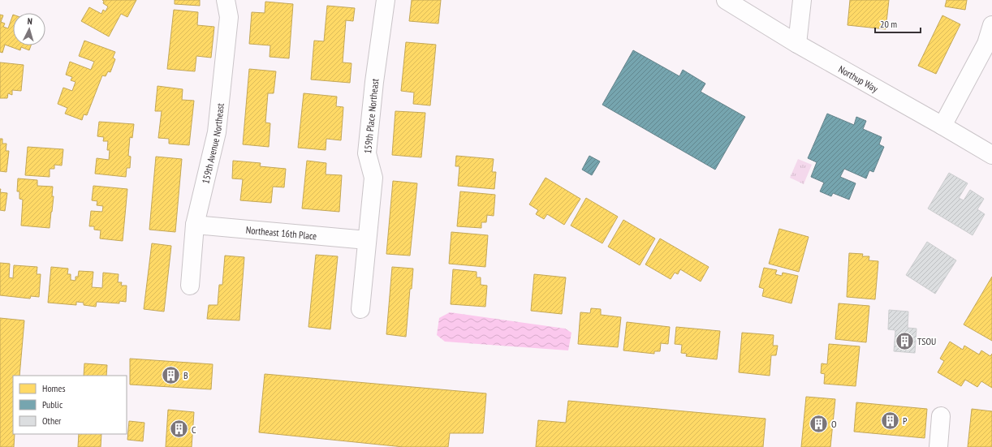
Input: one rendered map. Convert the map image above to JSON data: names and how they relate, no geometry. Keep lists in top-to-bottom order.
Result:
{
  "streets": {
    "street": [
      "Northup Way",
      "159th Place Northeast",
      "159th Avenue Northeast",
      "Northeast 16th Place"
    ]
  },
  "crossings": [
    ["159th Place Northeast", "Northeast 16th Place"],
    ["159th Avenue Northeast", "Northeast 16th Place"]
  ],
  "places": {
    "building": [
      "TSOU",
      "B",
      "P",
      "O",
      "C"
    ]
  },
  "legend": ["Homes", "Public", "Other"],
  "scale_bar": "20 m",
  "north": "top"
}
